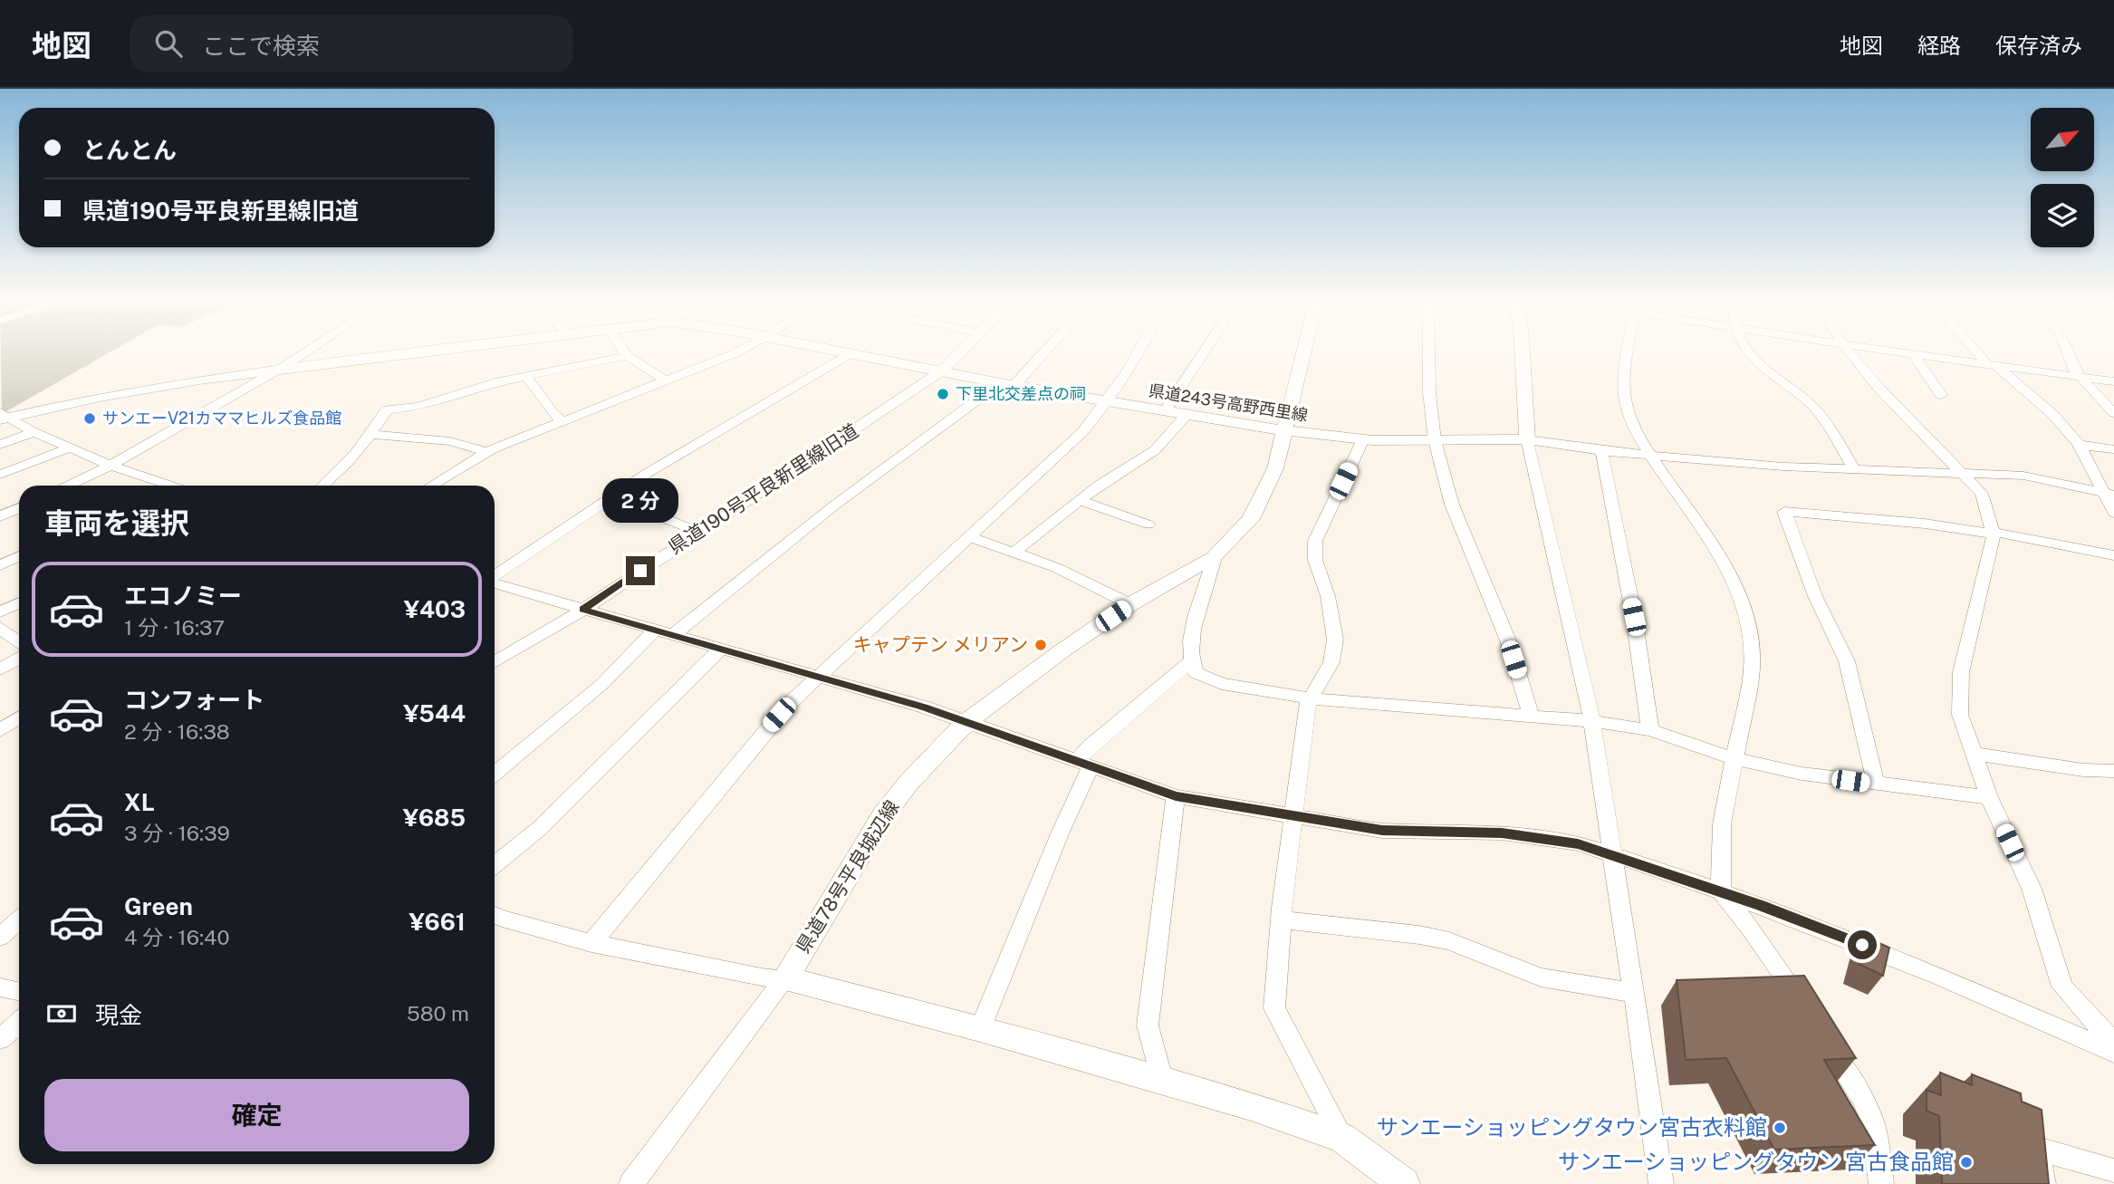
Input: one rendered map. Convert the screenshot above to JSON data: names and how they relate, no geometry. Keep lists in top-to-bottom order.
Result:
{
  "streets": {
    "main road": ["県道243号高野西里線", "県道78号平良城辺線"],
    "street": ["県道190号平良新里線旧道"]
  },
  "crossings": [
    ["県道243号高野西里線", "県道190号平良新里線旧道"],
    ["県道243号高野西里線", "県道78号平良城辺線"]
  ],
  "places": [
    "下里北交差点の祠",
    "サンエーV21カママヒルズ食品館",
    "キャプテン メリアン",
    "サンエーショッピングタウン宮古衣料館",
    "サンエーショッピングタウン 宮古食品館"
  ],
  "north": "top right",
  "page": {
    "header": "地図",
    "search": "ここで検索",
    "nav": ["地図", "経路", "保存済み"],
    "banner": ["とんとん", "県道190号平良新里線旧道"],
    "bubble": "2 分",
    "heading": "車両を選択",
    "list": [
      {
        "name": "エコノミー",
        "note": "1 分 · 16:37",
        "value": "¥403"
      },
      {
        "name": "コンフォート",
        "note": "2 分 · 16:38",
        "value": "¥544"
      },
      {
        "name": "XL",
        "note": "3 分 · 16:39",
        "value": "¥685"
      },
      {
        "name": "Green",
        "note": "4 分 · 16:40",
        "value": "¥661"
      }
    ],
    "pay": ["現金", "580 m"],
    "buttons": "確定"
  }
}
